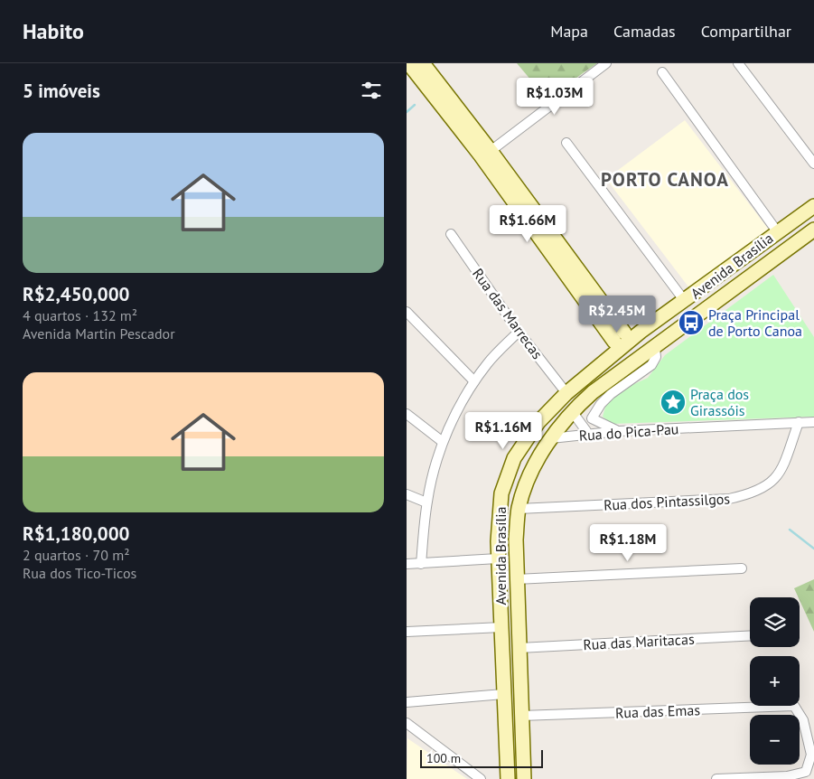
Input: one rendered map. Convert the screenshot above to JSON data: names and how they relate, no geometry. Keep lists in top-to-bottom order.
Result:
{
  "streets": {
    "street": [
      "Avenida Brasília",
      "Rua das Marrecas",
      "Rua do Pica-Pau",
      "Rua dos Pintassilgos",
      "Rua das Maritacas",
      "Rua das Emas"
    ]
  },
  "crossings": [
    ["Avenida Brasília", "Rua das Marrecas"],
    ["Avenida Brasília", "Rua do Pica-Pau"],
    ["Avenida Brasília", "Rua dos Pintassilgos"],
    ["Avenida Brasília", "Rua das Maritacas"],
    ["Avenida Brasília", "Rua das Emas"],
    ["Rua do Pica-Pau", "Rua dos Pintassilgos"]
  ],
  "districts": ["PORTO CANOA"],
  "places": {
    "bus stop": ["Praça Principal de Porto Canoa"],
    "place": ["Praça dos Girassóis"]
  },
  "scale_bar": "100 m",
  "page": {
    "header": "Habito",
    "nav": ["Mapa", "Camadas", "Compartilhar"],
    "heading": "5 imóveis",
    "price": [
      "R$1.03M",
      "R$1.66M",
      "R$2.45M",
      "R$1.16M",
      "R$1.18M"
    ],
    "list": [
      {
        "name": "R$2,450,000",
        "note": "4 quartos · 132 m² · Avenida Martin Pescador"
      },
      {
        "name": "R$1,180,000",
        "note": "2 quartos · 70 m² · Rua dos Tico-Ticos"
      }
    ],
    "map_buttons": ["+", "−"],
    "scale": "100 m"
  }
}
